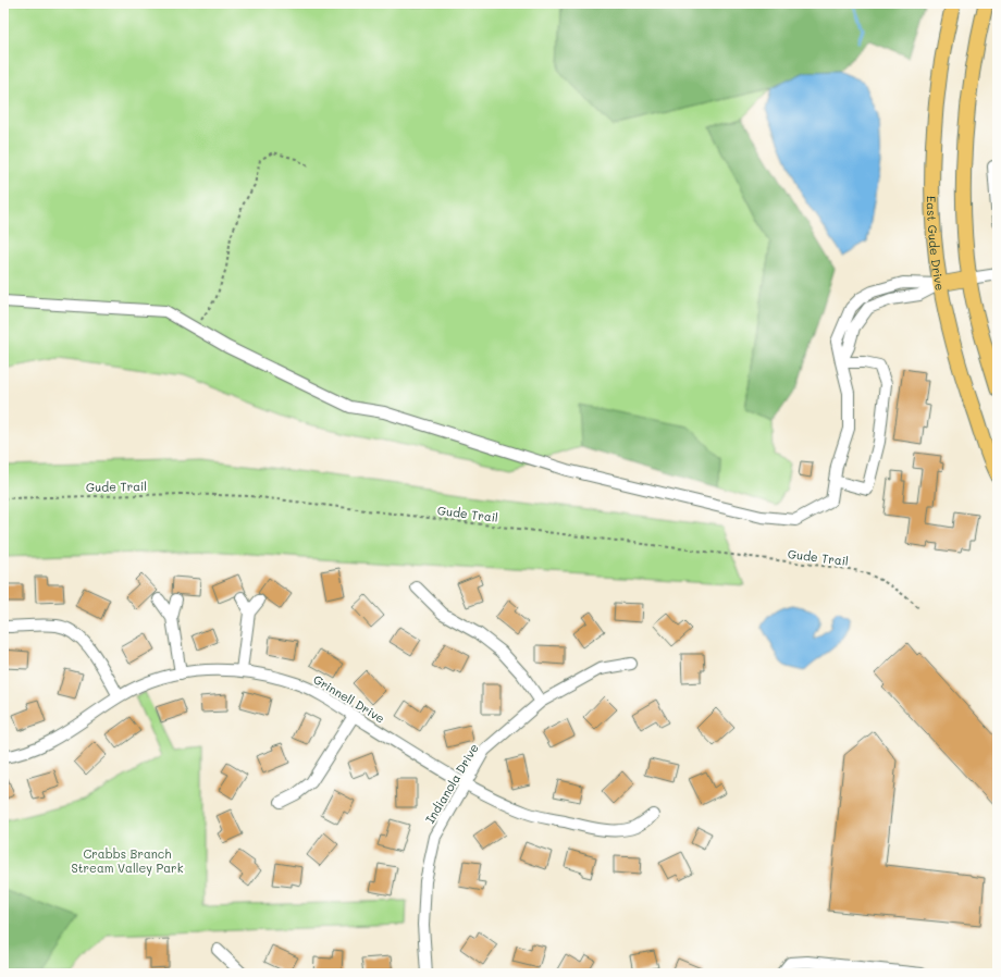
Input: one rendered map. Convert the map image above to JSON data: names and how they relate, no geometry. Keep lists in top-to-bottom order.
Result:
{
  "streets": {
    "main road": ["East Gude Drive"],
    "street": ["Grinnell Drive", "Indianola Drive"],
    "path": ["Gude Trail"]
  },
  "crossings": [
    ["Grinnell Drive", "Indianola Drive"]
  ],
  "parks": ["Crabbs Branch Stream Valley Park"]
}
